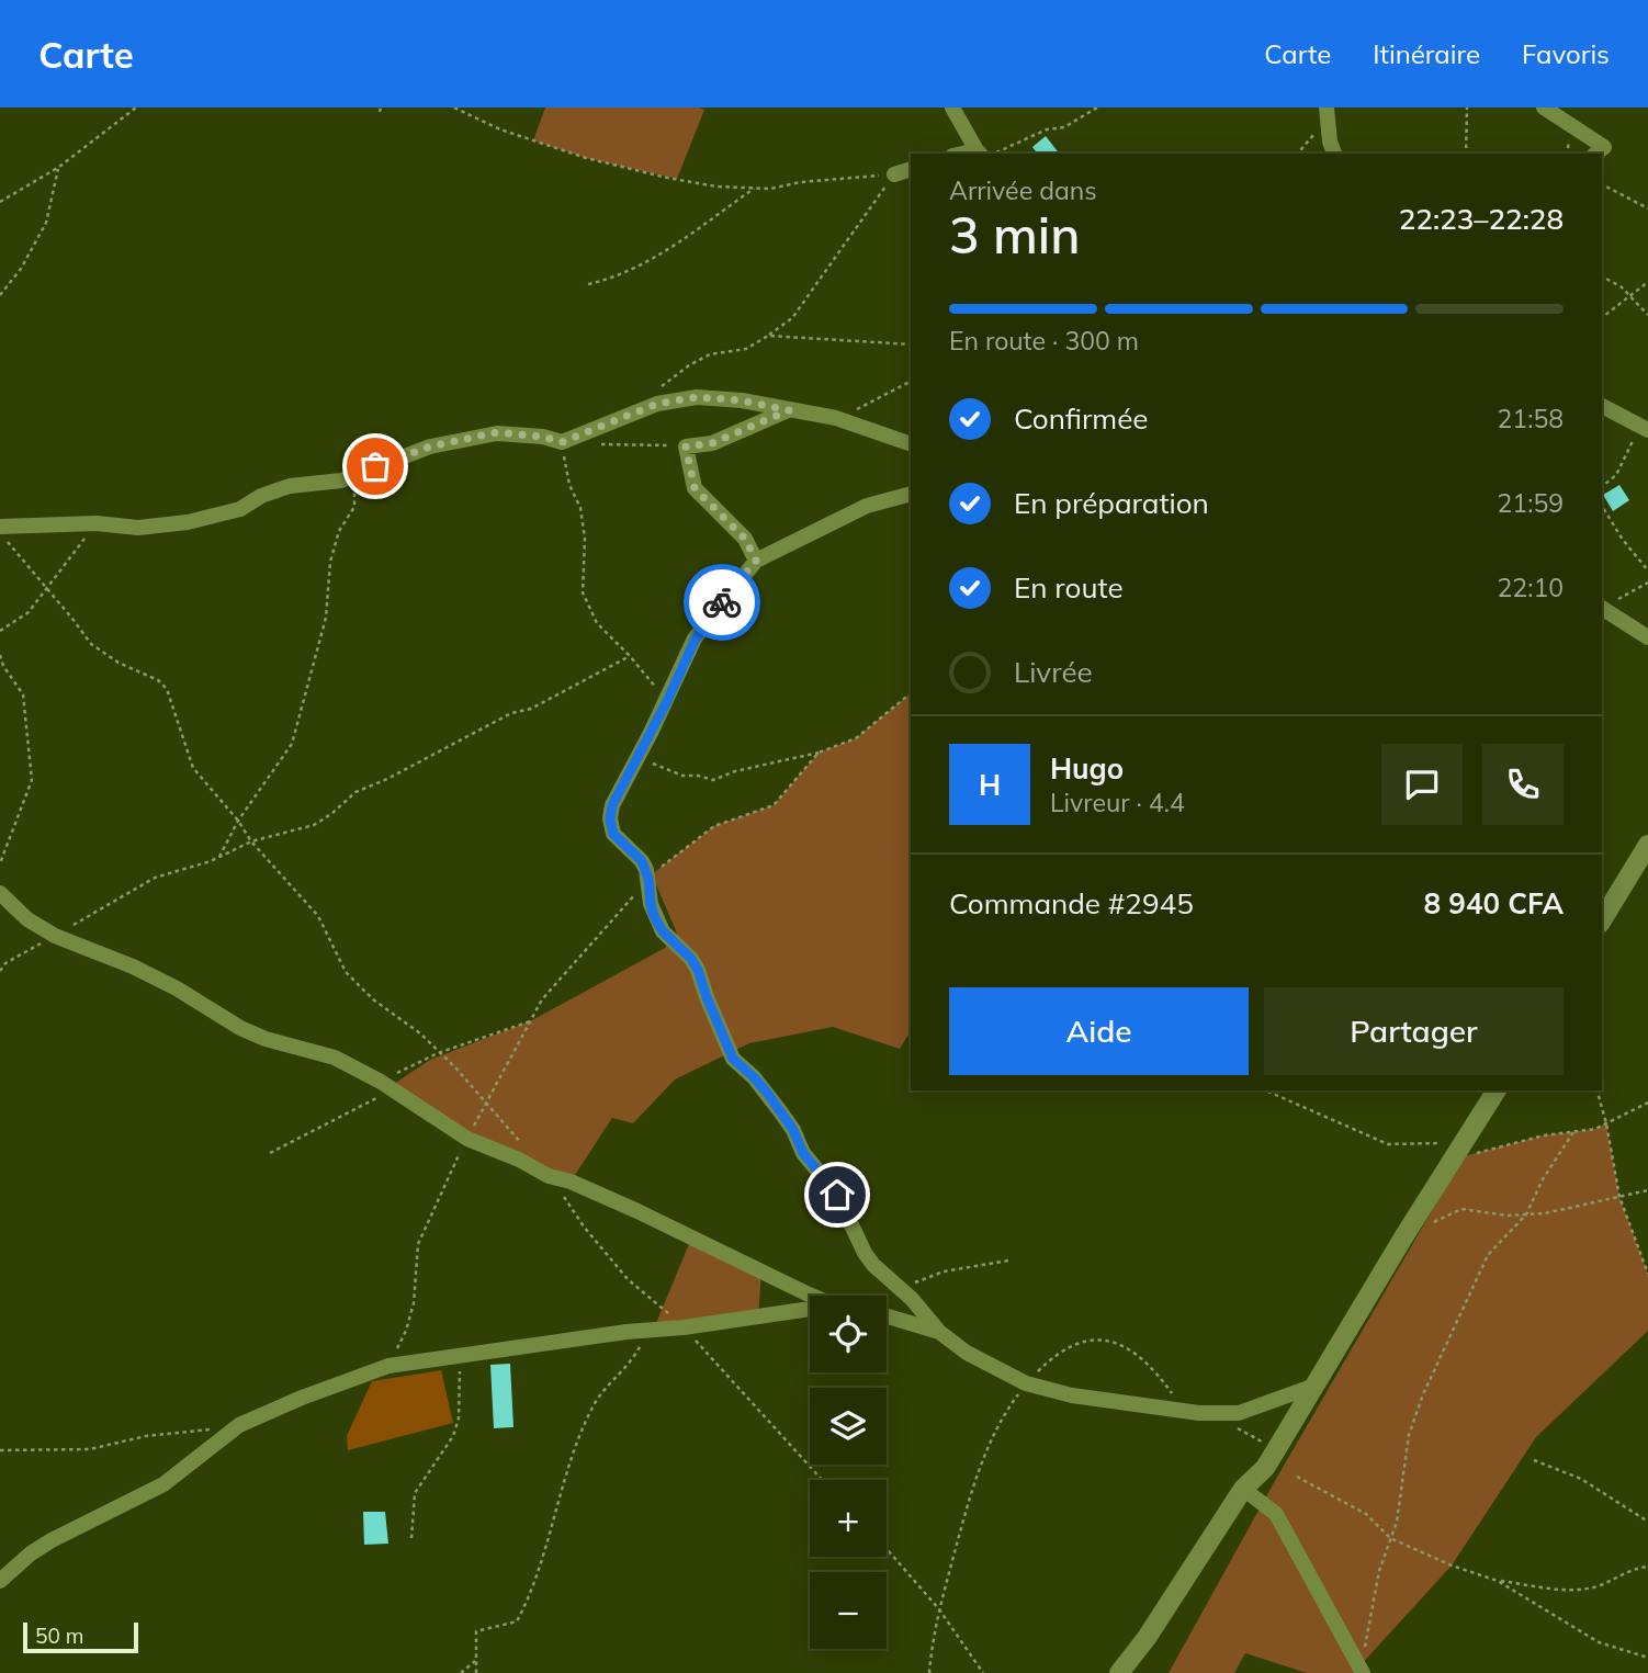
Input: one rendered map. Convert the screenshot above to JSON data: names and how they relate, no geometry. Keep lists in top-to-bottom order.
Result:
{
  "scale_bar": "50 m",
  "page": {
    "header": "Carte",
    "nav": ["Carte", "Itinéraire", "Favoris"],
    "heading": ["3 min", "Arrivée dans", "22:23–22:28"],
    "panel": [
      "Hugo",
      "Livreur · 4.4",
      "Commande #2945",
      "8 940 CFA"
    ],
    "bar": "En route · 300 m",
    "list": [
      ["Confirmée", "21:58"],
      ["En préparation", "21:59"],
      ["En route", "22:10"],
      "Livrée"
    ],
    "round": "H",
    "buttons": ["Aide", "Partager"],
    "map_buttons": ["+", "−"],
    "scale": "50 m"
  }
}
